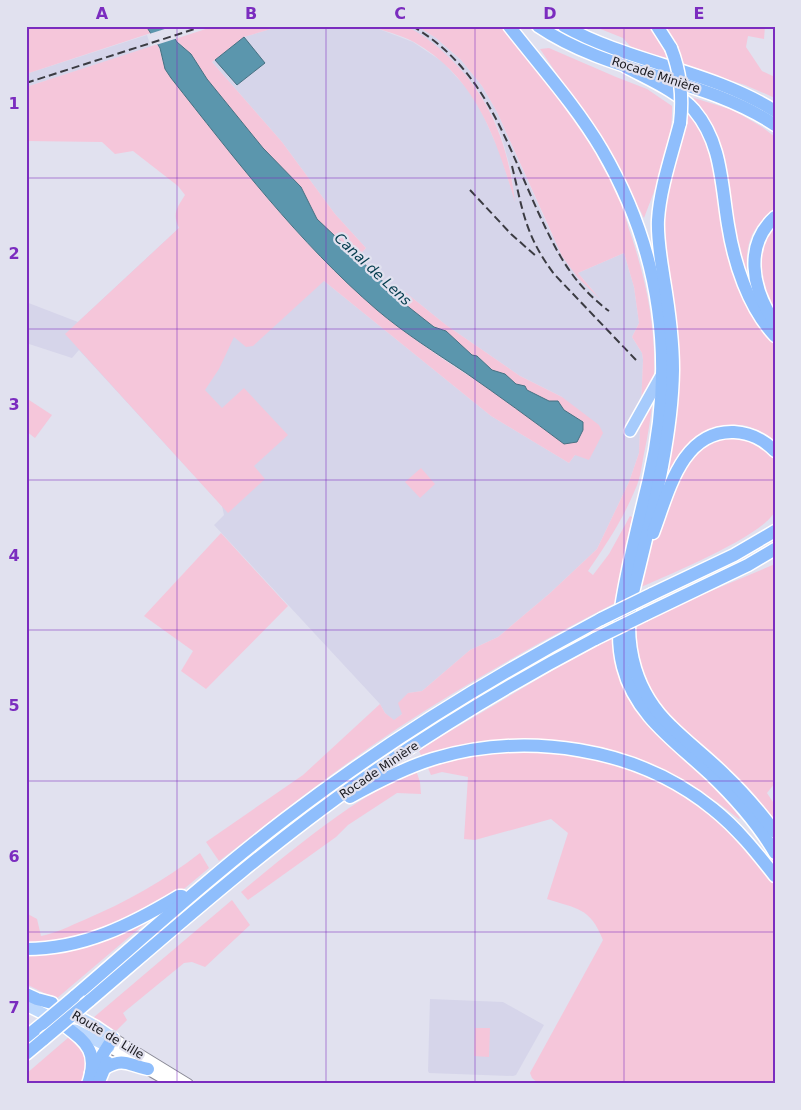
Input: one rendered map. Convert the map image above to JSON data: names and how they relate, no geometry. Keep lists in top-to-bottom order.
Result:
{
  "streets": {
    "highway": ["Rocade Minière"],
    "main road": ["Route de Lille"]
  },
  "water": ["Canal de Lens"],
  "grid": {
    "columns": [
      "A",
      "B",
      "C",
      "D",
      "E"
    ],
    "rows": [
      "1",
      "2",
      "3",
      "4",
      "5",
      "6",
      "7"
    ]
  }
}
